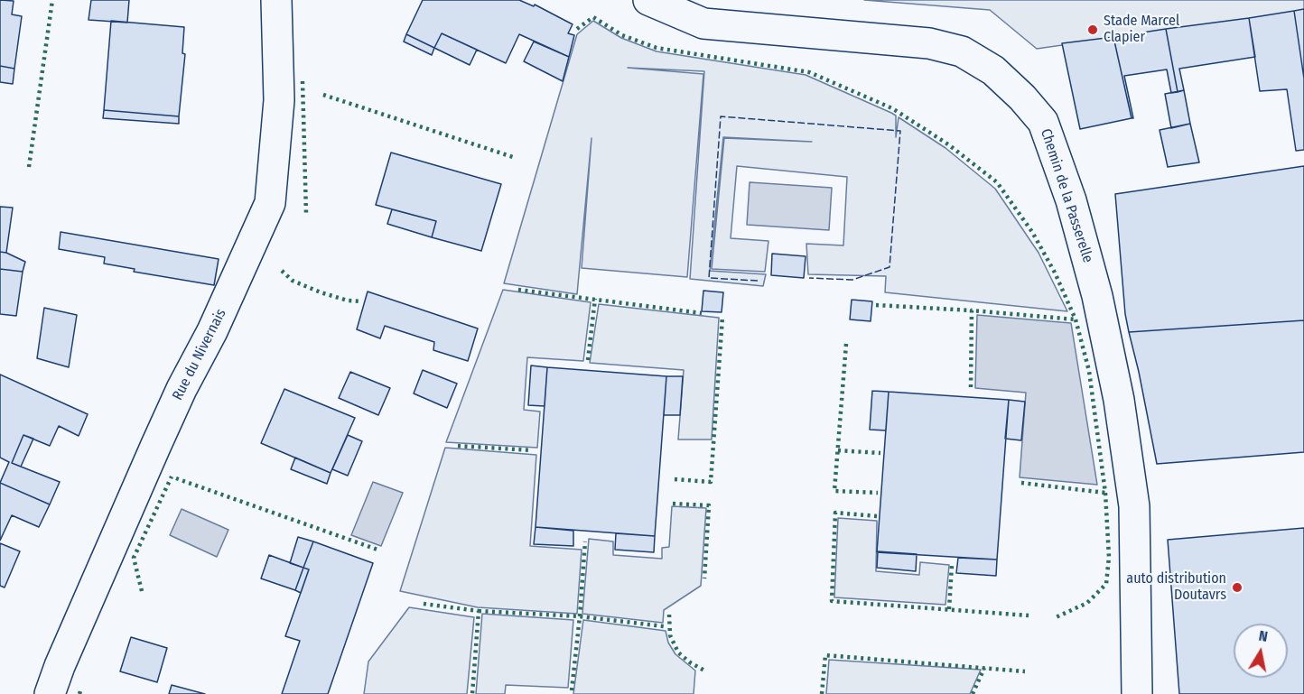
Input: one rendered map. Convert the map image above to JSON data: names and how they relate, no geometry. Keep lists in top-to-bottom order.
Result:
{
  "streets": {
    "street": ["Chemin de la Passerelle", "Rue du Nivernais"]
  },
  "places": ["Stade Marcel Clapier", "auto distribution Doutavrs"],
  "north": "top"
}
